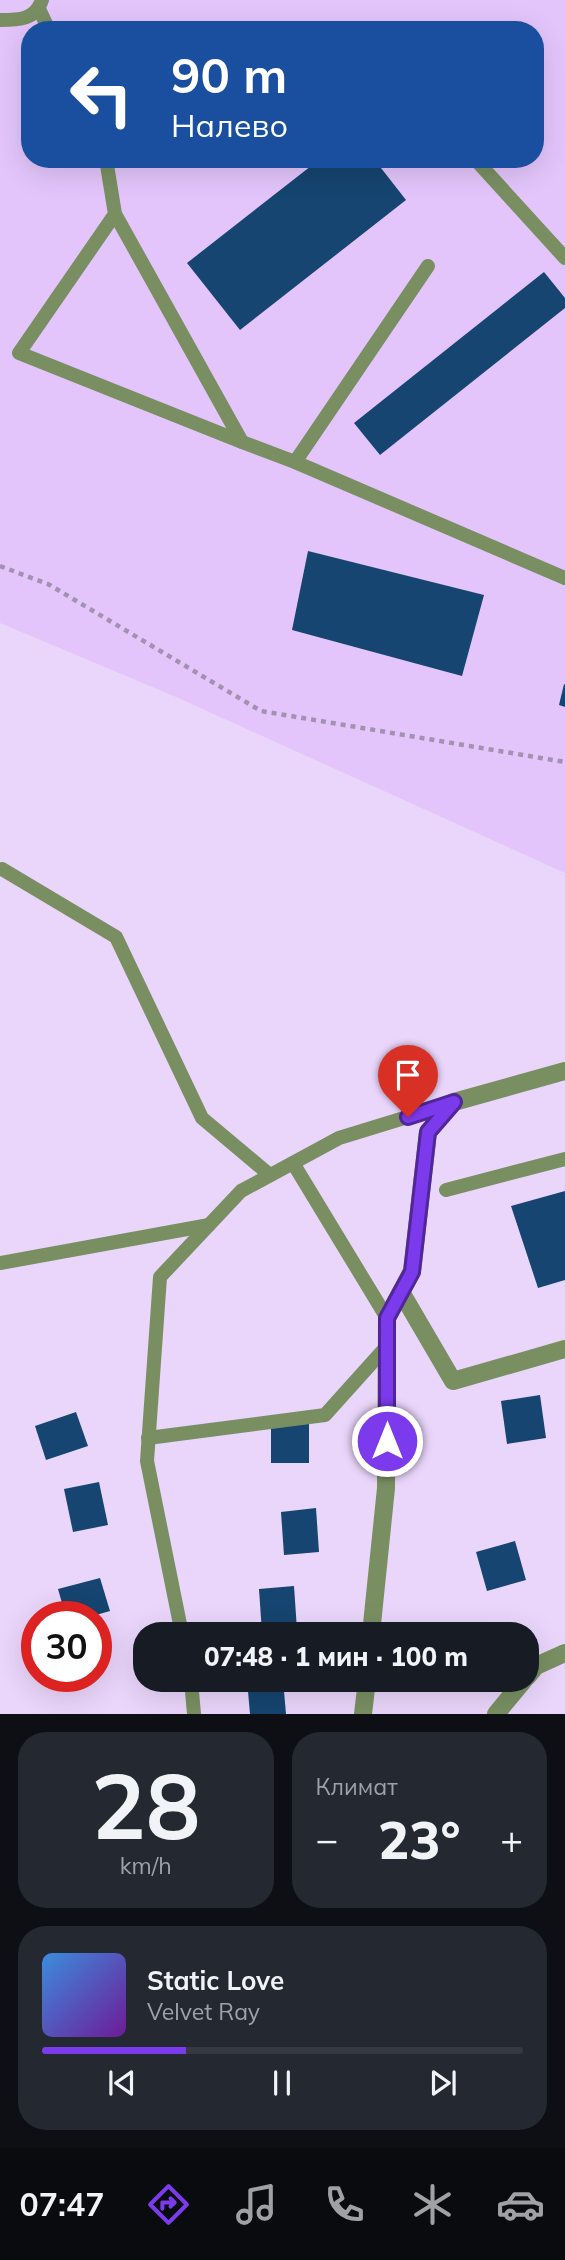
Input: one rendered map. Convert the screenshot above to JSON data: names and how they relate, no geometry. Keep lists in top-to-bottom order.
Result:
{
  "page": {
    "turn": ["90 m", "Налево"],
    "limit": "30",
    "trip": "07:48 · 1 мин · 100 m",
    "tile": [
      ["28", "km/h"],
      "Климат"
    ],
    "heat": ["−", "23°", "+"],
    "song": ["Static Love", "Velvet Ray"],
    "tabs": "07:47"
  }
}
